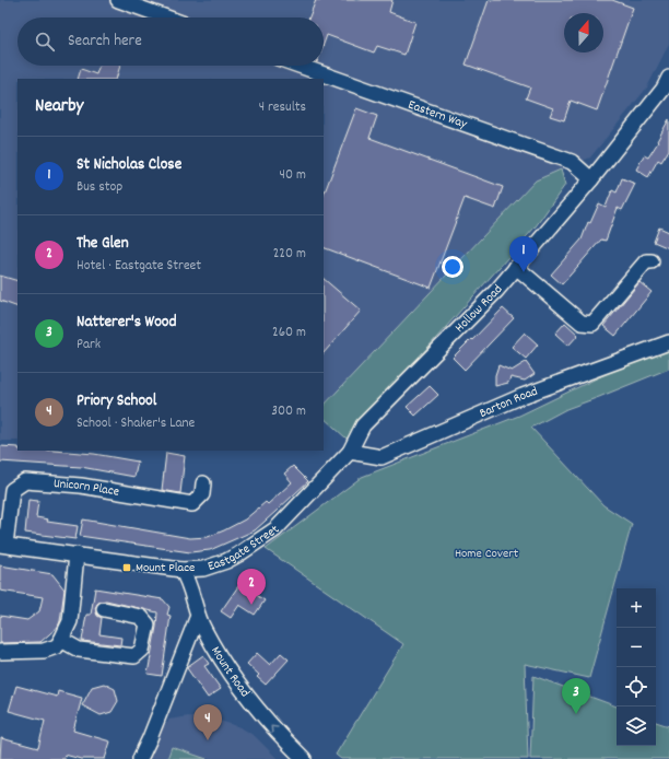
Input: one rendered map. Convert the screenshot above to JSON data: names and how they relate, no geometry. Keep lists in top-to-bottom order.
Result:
{
  "streets": {
    "street": [
      "Eastern Way",
      "Hollow Road",
      "Barton Road",
      "Unicorn Place",
      "Eastgate Street",
      "Mount Road"
    ]
  },
  "crossings": [
    ["Eastern Way", "Hollow Road"],
    ["Hollow Road", "Barton Road"],
    ["Hollow Road", "Eastgate Street"],
    ["Barton Road", "Eastgate Street"],
    ["Unicorn Place", "Eastgate Street"],
    ["Eastgate Street", "Mount Road"]
  ],
  "one_way": ["Mount Road"],
  "parks": ["Home Covert"],
  "places": {
    "transit": ["Mount Place"]
  },
  "north": "top",
  "page": {
    "search": "Search here",
    "heading": ["Nearby", "4 results"],
    "list": [
      {
        "mark": "1",
        "name": "St Nicholas Close",
        "note": "Bus stop",
        "value": "40 m"
      },
      {
        "mark": "2",
        "name": "The Glen",
        "note": "Hotel · Eastgate Street",
        "value": "220 m"
      },
      {
        "mark": "3",
        "name": "Natterer's Wood",
        "note": "Park",
        "value": "260 m"
      },
      {
        "mark": "4",
        "name": "Priory School",
        "note": "School · Shaker's Lane",
        "value": "300 m"
      }
    ],
    "pins": [
      "1",
      "2",
      "3",
      "4"
    ],
    "map_buttons": ["+", "−"]
  }
}
